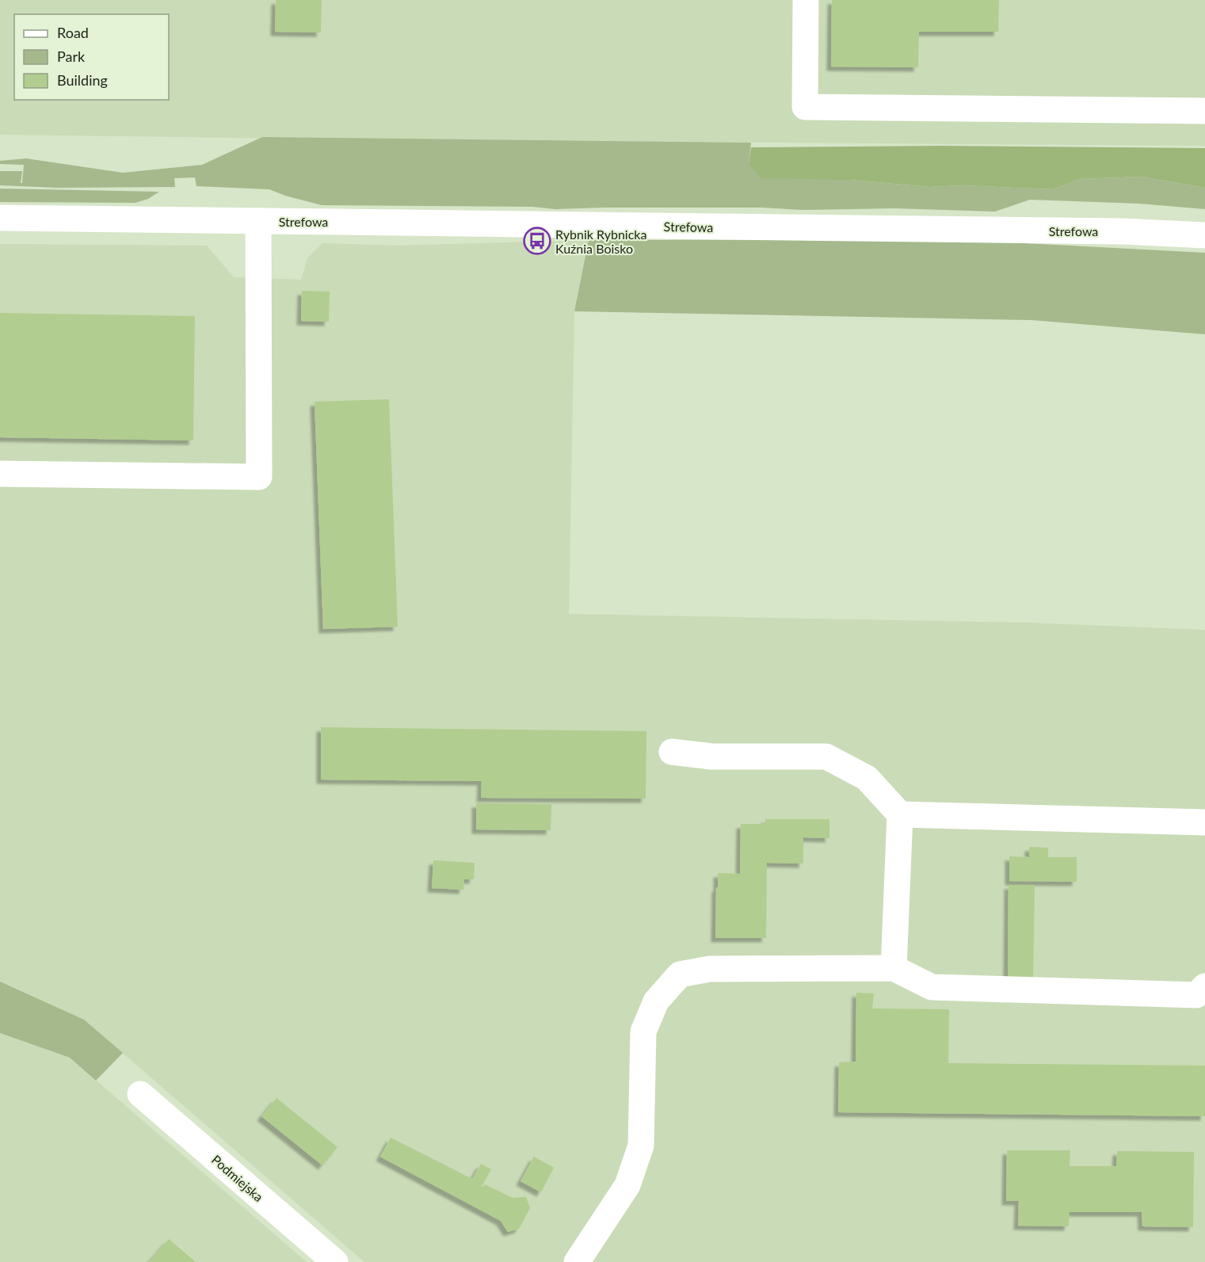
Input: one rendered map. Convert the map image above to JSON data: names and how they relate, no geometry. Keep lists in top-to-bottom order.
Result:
{
  "streets": {
    "street": ["Strefowa", "Podmiejska"]
  },
  "places": {
    "bus stop": ["Rybnik Rybnicka Kuźnia Boisko"]
  },
  "legend": ["Road", "Park", "Building"]
}
